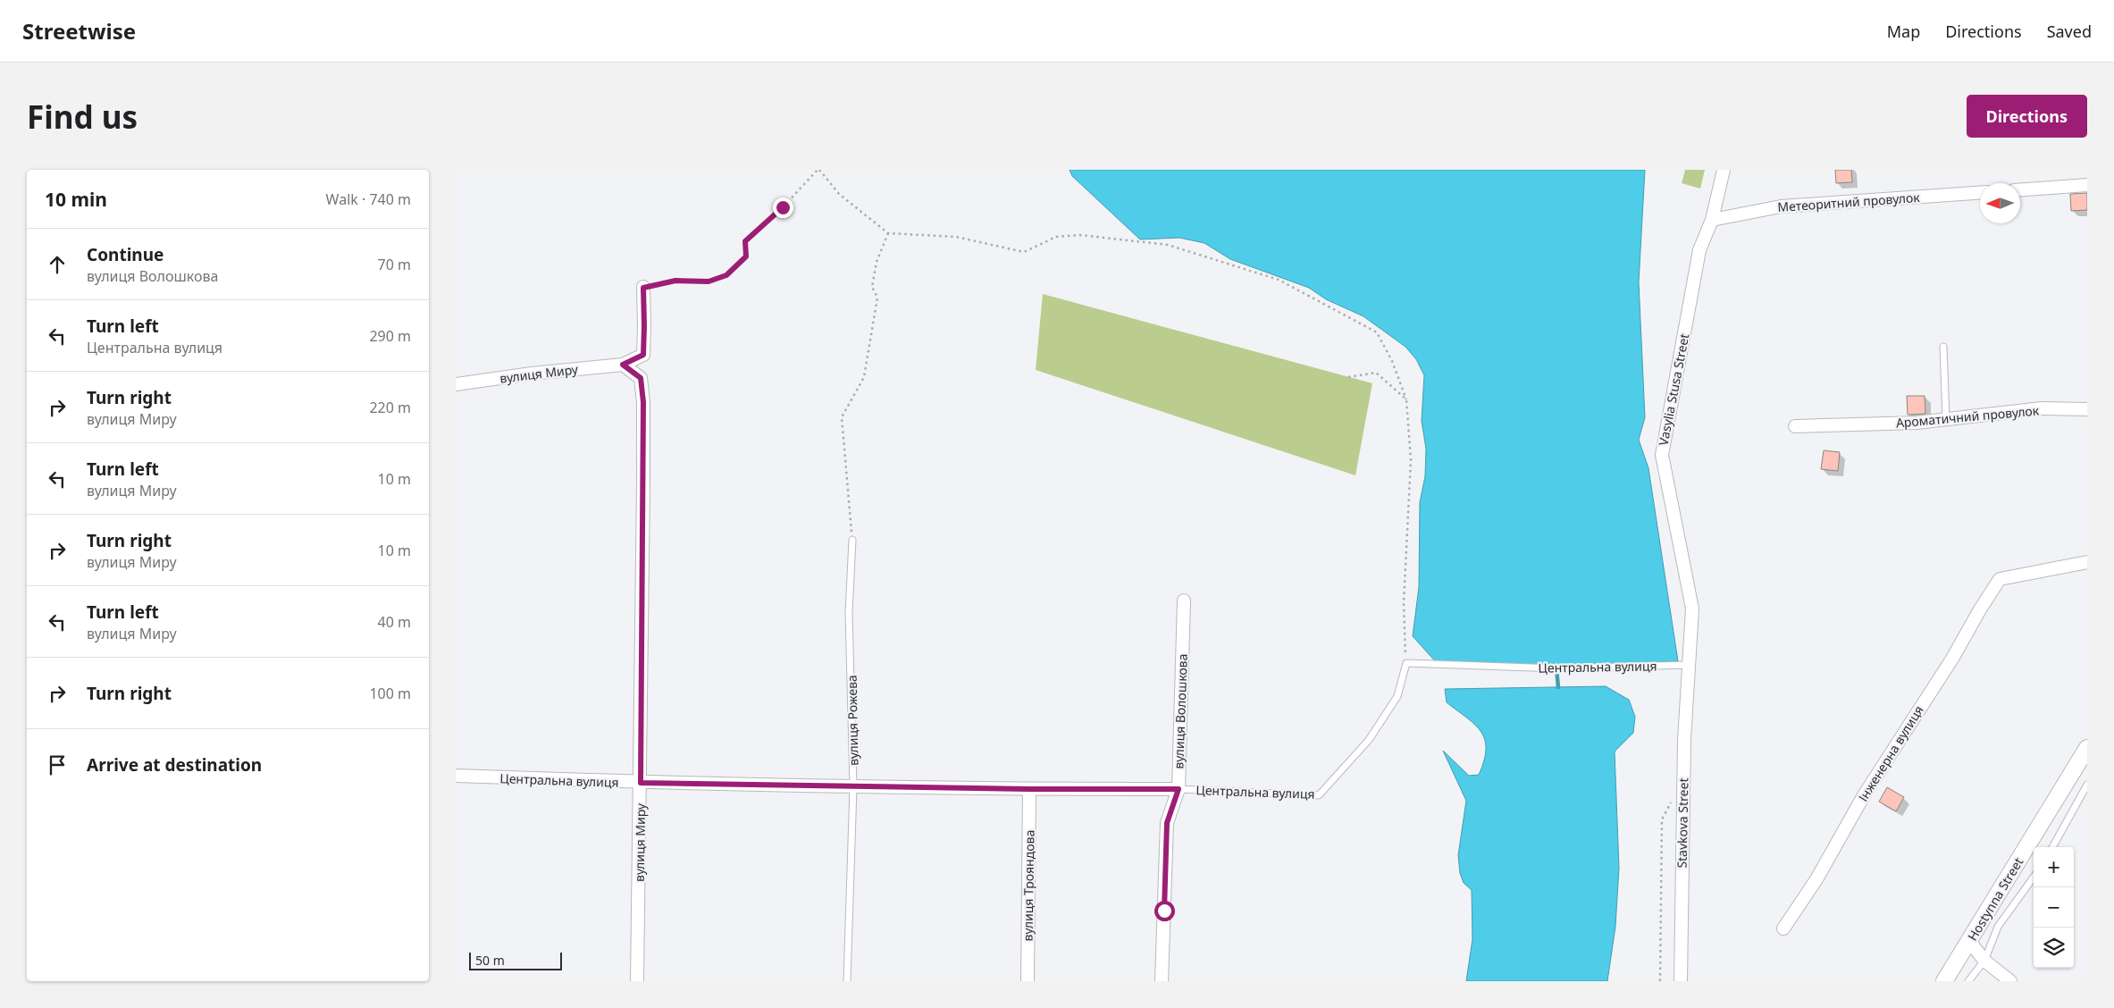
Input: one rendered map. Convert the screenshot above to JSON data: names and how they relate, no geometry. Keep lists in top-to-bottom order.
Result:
{
  "streets": {
    "street": [
      "Метеоритний провулок",
      "вулиця Миру",
      "Vasylia Stusa Street",
      "Ароматичний провулок",
      "Центральна вулиця",
      "вулиця Волошкова",
      "Інженерна вулиця",
      "Stavkova Street",
      "вулиця Трояндова",
      "Hostynna Street"
    ],
    "lane": ["вулиця Рожева"]
  },
  "crossings": [
    ["Метеоритний провулок", "Vasylia Stusa Street"],
    ["вулиця Миру", "Центральна вулиця"],
    ["Vasylia Stusa Street", "Центральна вулиця"],
    ["Vasylia Stusa Street", "Stavkova Street"],
    ["Центральна вулиця", "вулиця Волошкова"],
    ["Центральна вулиця", "вулиця Рожева"],
    ["Центральна вулиця", "Stavkova Street"],
    ["Центральна вулиця", "вулиця Трояндова"]
  ],
  "scale_bar": "50 m",
  "north": "left",
  "page": {
    "header": "Streetwise",
    "nav": ["Map", "Directions", "Saved"],
    "buttons": "Directions",
    "title": "Find us",
    "heading": ["10 min", "Walk · 740 m"],
    "list": [
      ["Continue", "вулиця Волошкова", "70 m"],
      ["Turn left", "Центральна вулиця", "290 m"],
      ["Turn right", "вулиця Миру", "220 m"],
      ["Turn left", "вулиця Миру", "10 m"],
      ["Turn right", "вулиця Миру", "10 m"],
      ["Turn left", "вулиця Миру", "40 m"],
      ["Turn right", "100 m"],
      "Arrive at destination"
    ],
    "map_buttons": ["+", "−"],
    "scale": "50 m"
  }
}
